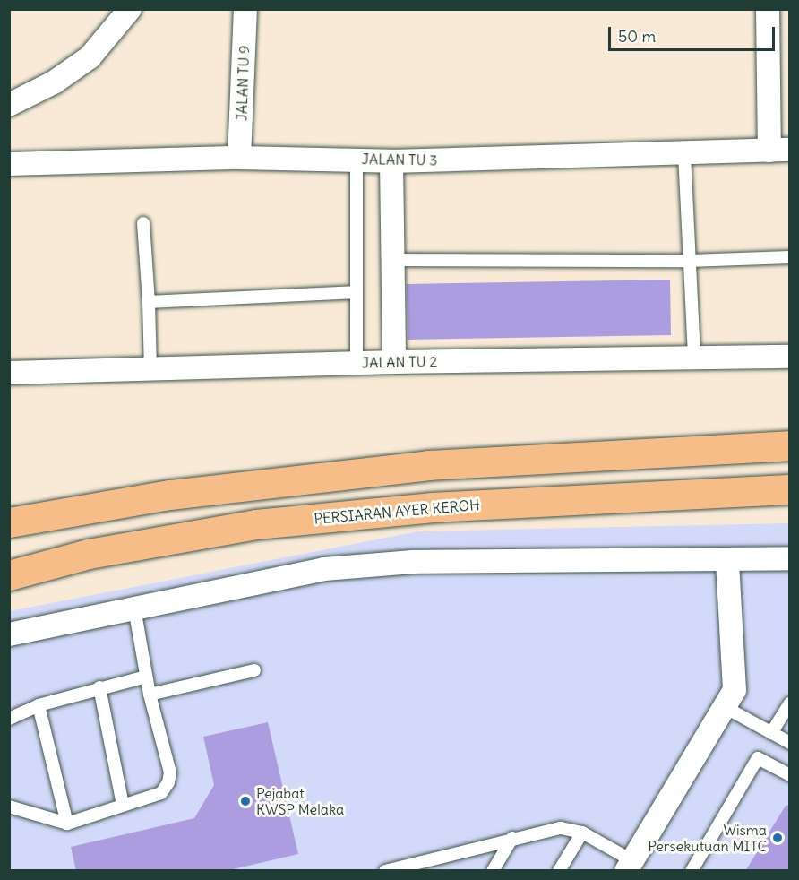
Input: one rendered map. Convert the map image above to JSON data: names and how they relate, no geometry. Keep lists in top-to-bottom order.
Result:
{
  "streets": {
    "main road": ["PERSIARAN AYER KEROH"],
    "street": ["JALAN TU 9", "JALAN TU 3", "JALAN TU 2"]
  },
  "crossings": [
    ["JALAN TU 9", "JALAN TU 3"]
  ],
  "places": ["Pejabat KWSP Melaka", "Wisma Persekutuan MITC"],
  "scale_bar": "50 m"
}
